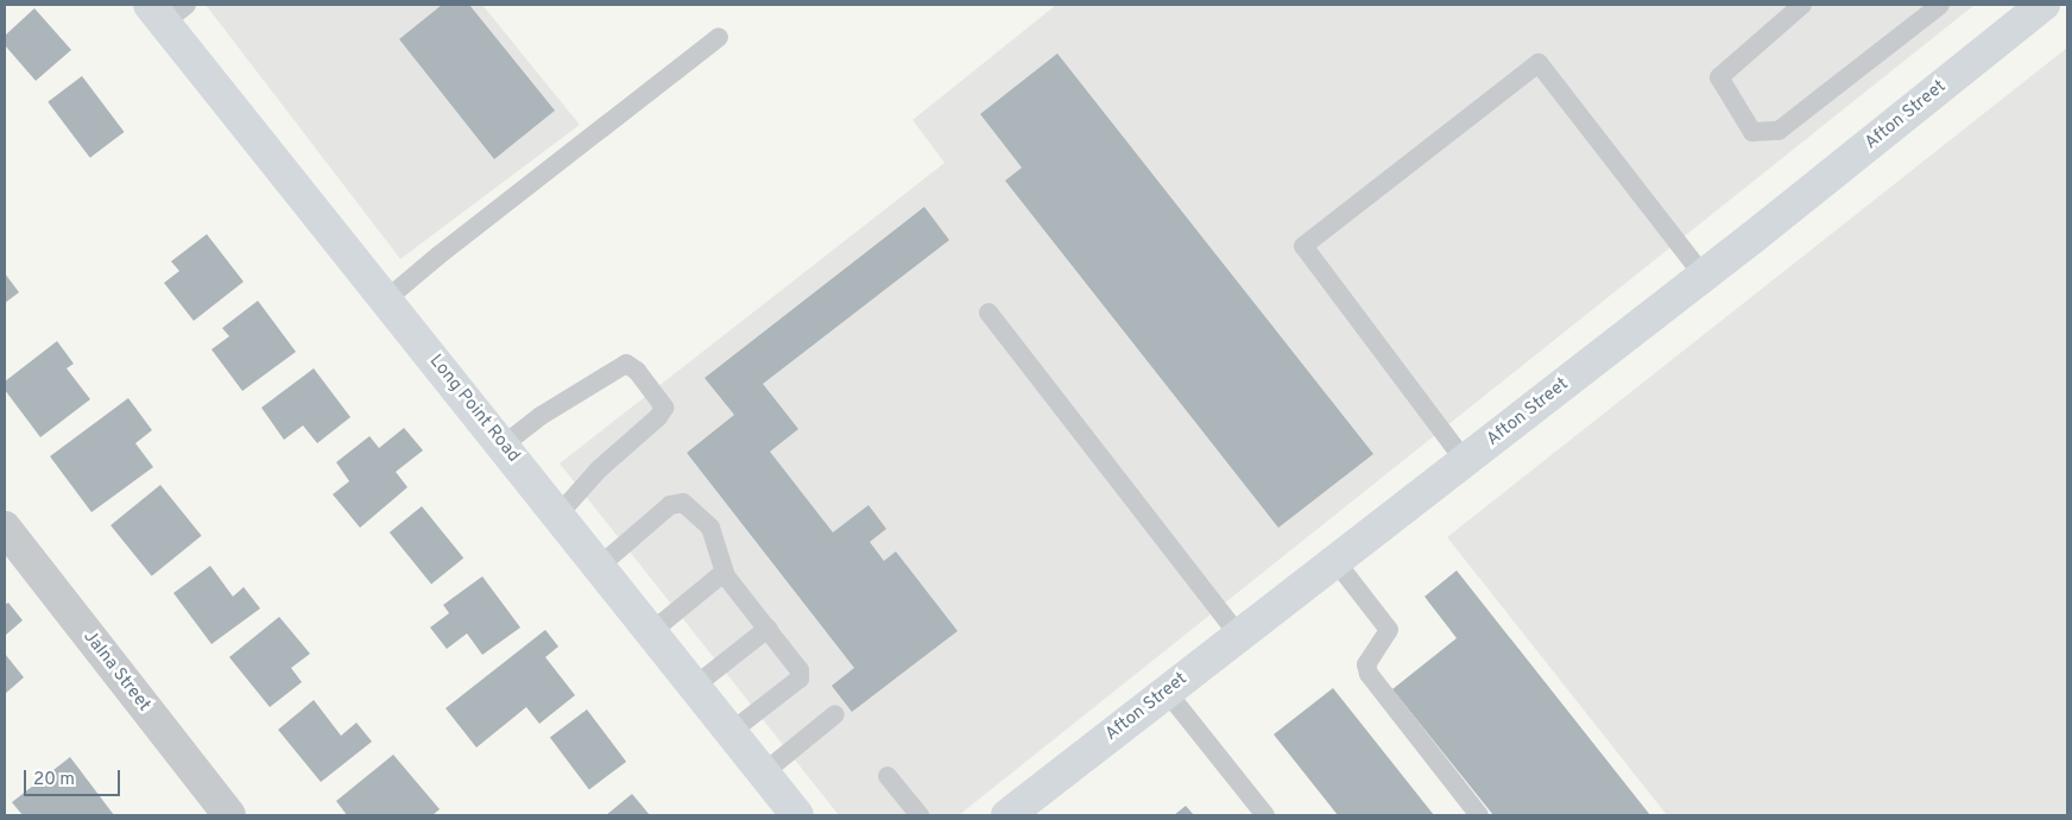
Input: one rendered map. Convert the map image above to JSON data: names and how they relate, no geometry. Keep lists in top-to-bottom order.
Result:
{
  "streets": {
    "street": ["Afton Street", "Long Point Road", "Jalna Street"]
  },
  "scale_bar": "20 m"
}
